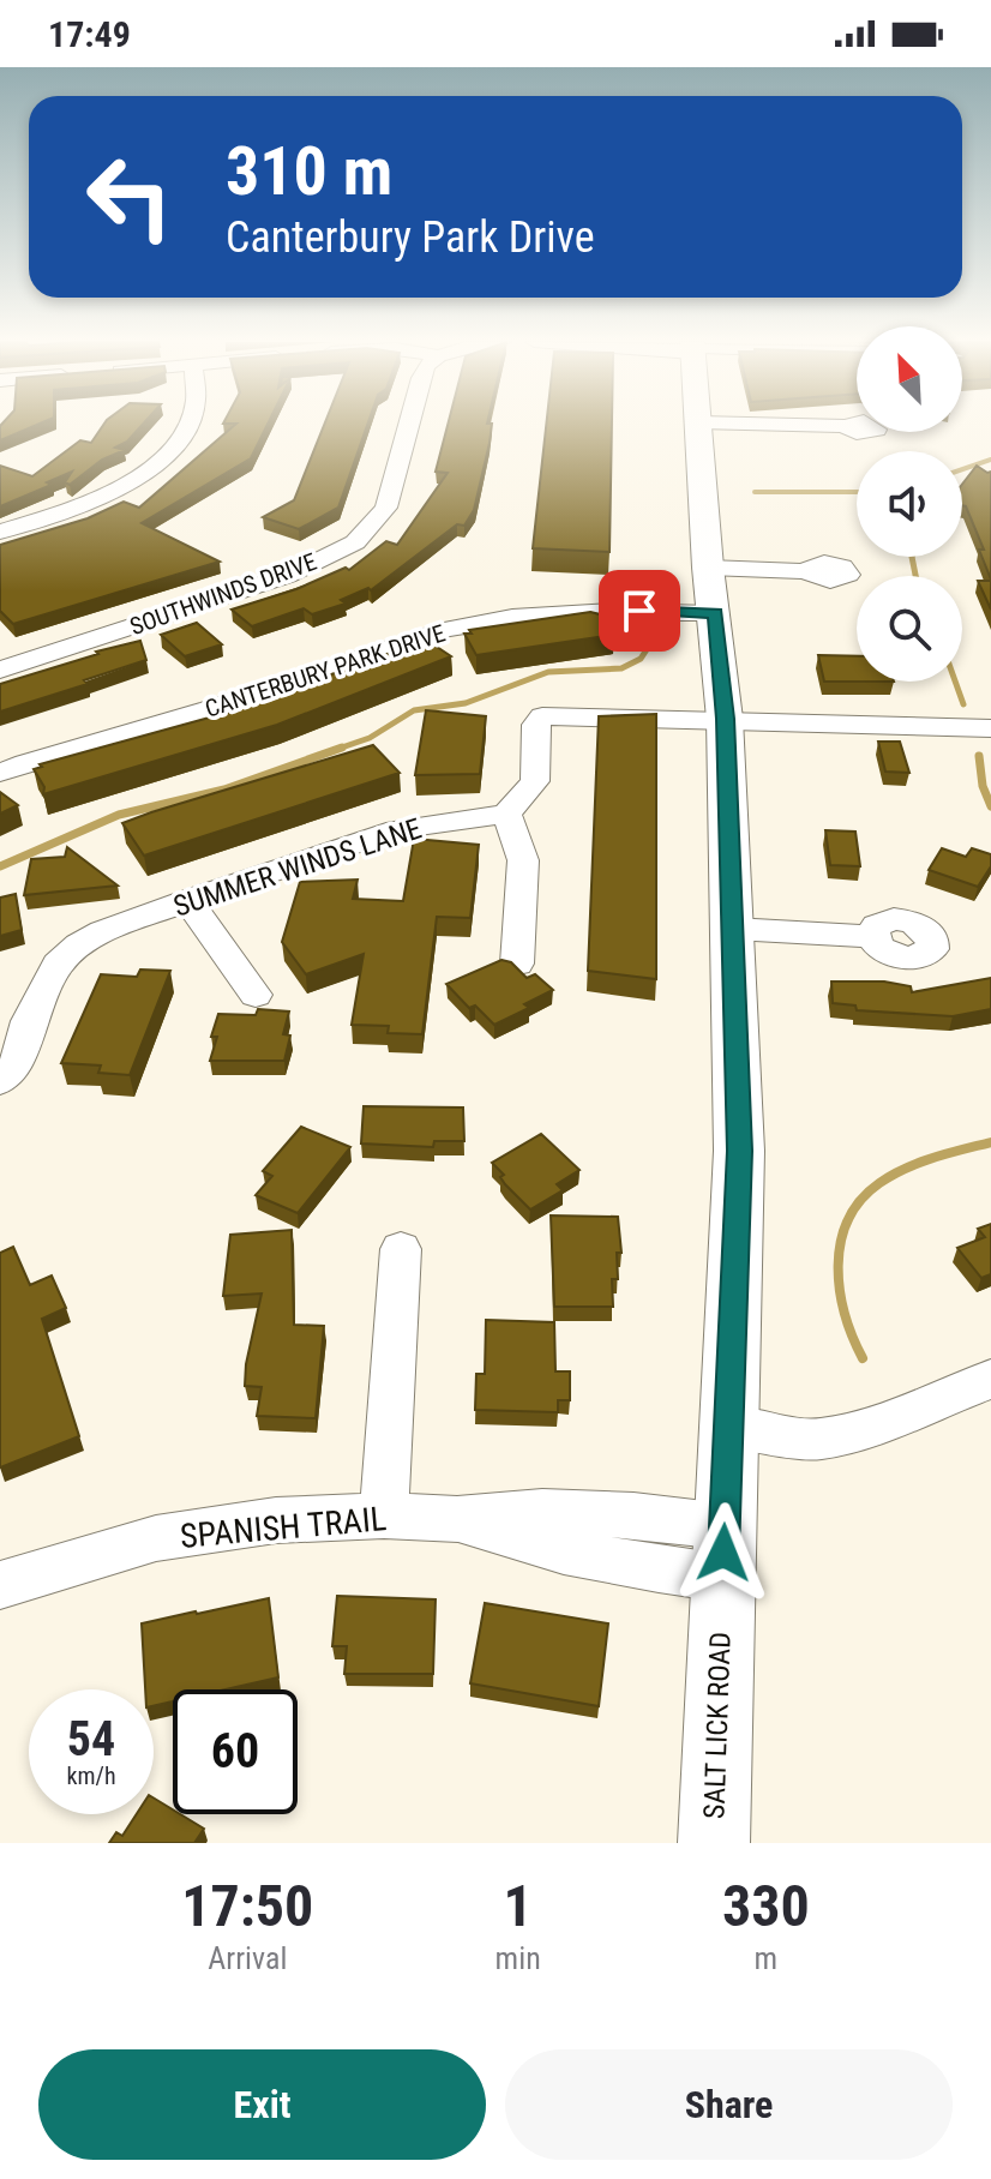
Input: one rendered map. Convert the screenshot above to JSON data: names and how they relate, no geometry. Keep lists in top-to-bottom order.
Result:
{
  "streets": {
    "main road": ["SALT LICK ROAD"],
    "street": [
      "SOUTHWINDS DRIVE",
      "CANTERBURY PARK DRIVE",
      "SUMMER WINDS LANE",
      "SPANISH TRAIL"
    ]
  },
  "crossings": [
    ["CANTERBURY PARK DRIVE", "SALT LICK ROAD"],
    ["SPANISH TRAIL", "SALT LICK ROAD"]
  ],
  "north": "top left",
  "page": {
    "status": "17:49",
    "turn": ["310 m", "Canterbury Park Drive"],
    "speed": "54 km/h",
    "limit": "60",
    "eta": [
      "17:50",
      "Arrival",
      "1",
      "min",
      "330",
      "m"
    ],
    "buttons": ["Exit", "Share"]
  }
}
